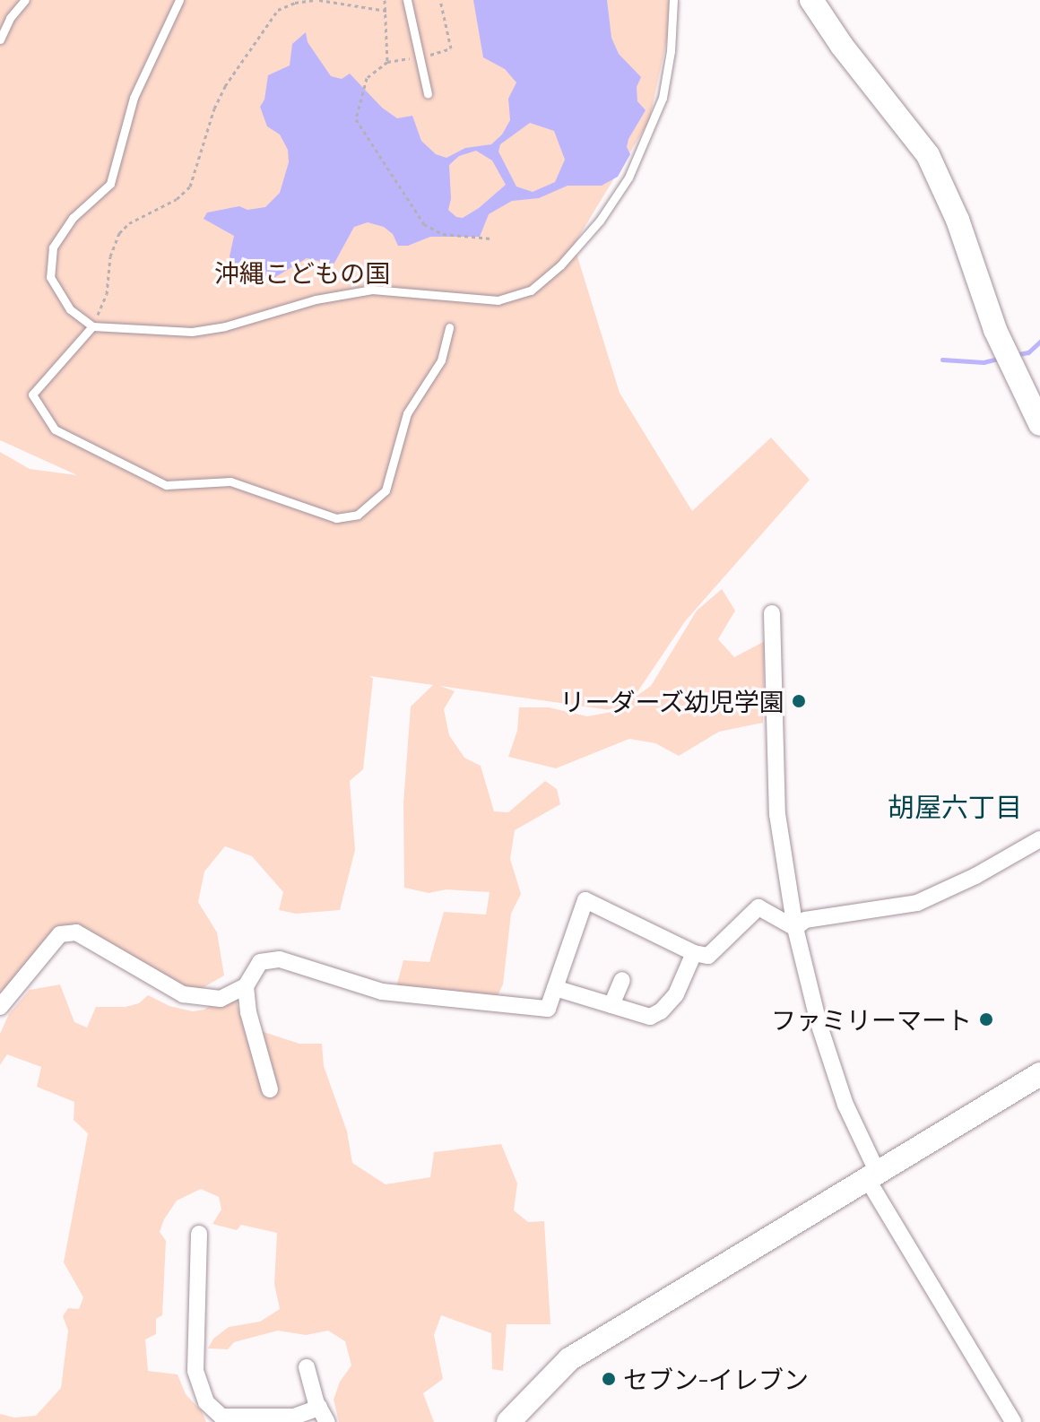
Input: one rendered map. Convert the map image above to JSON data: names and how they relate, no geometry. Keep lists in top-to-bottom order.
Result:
{
  "districts": ["胡屋六丁目"],
  "parks": ["沖縄こどもの国"],
  "places": ["リーダーズ幼児学園", "ファミリーマート", "セブン-イレブン"]
}
